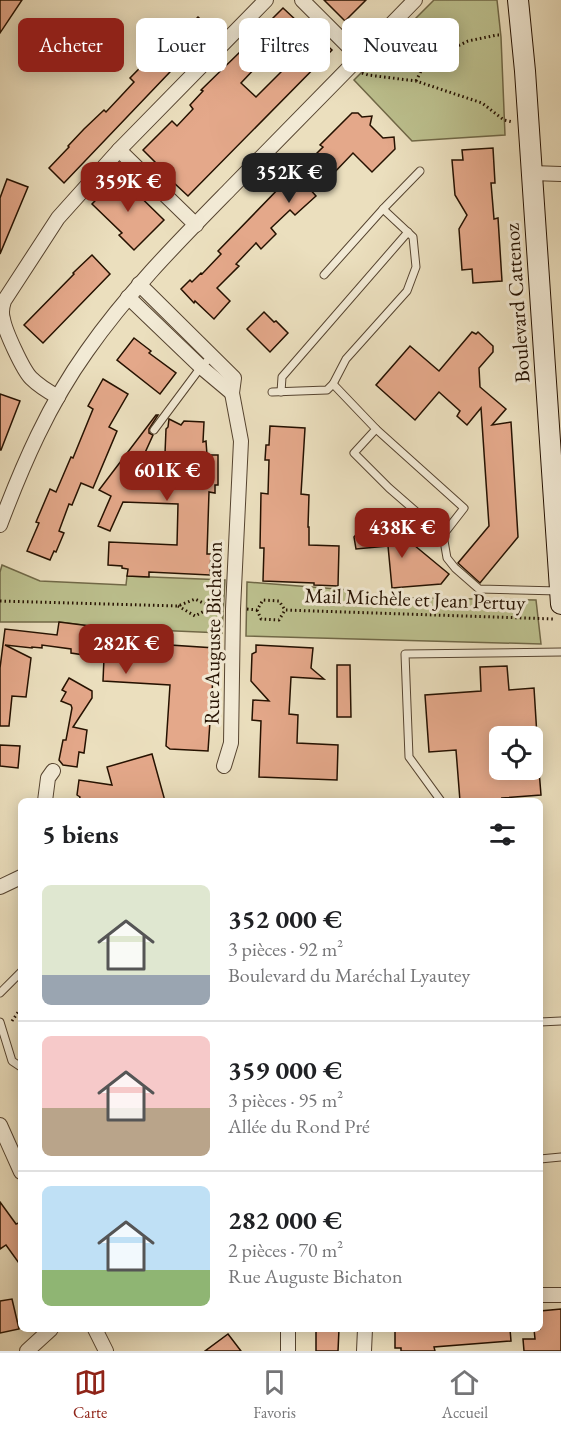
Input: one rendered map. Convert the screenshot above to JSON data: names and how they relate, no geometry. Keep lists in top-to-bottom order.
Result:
{
  "streets": {
    "street": ["Boulevard Cattenoz", "Rue Auguste Bichaton"],
    "path": ["Mail Michèle et Jean Pertuy"]
  },
  "crossings": [
    ["Mail Michèle et Jean Pertuy", "Rue Auguste Bichaton"]
  ],
  "page": {
    "chip": [
      "Acheter",
      "Louer",
      "Filtres",
      "Nouveau"
    ],
    "price": [
      "352K €",
      "359K €",
      "601K €",
      "438K €",
      "282K €"
    ],
    "heading": "5 biens",
    "list": [
      {
        "name": "352 000 €",
        "note": "3 pièces · 92 m² · Boulevard du Maréchal Lyautey"
      },
      {
        "name": "359 000 €",
        "note": "3 pièces · 95 m² · Allée du Rond Pré"
      },
      {
        "name": "282 000 €",
        "note": "2 pièces · 70 m² · Rue Auguste Bichaton"
      }
    ],
    "tabs": ["Carte", "Favoris", "Accueil"]
  }
}
